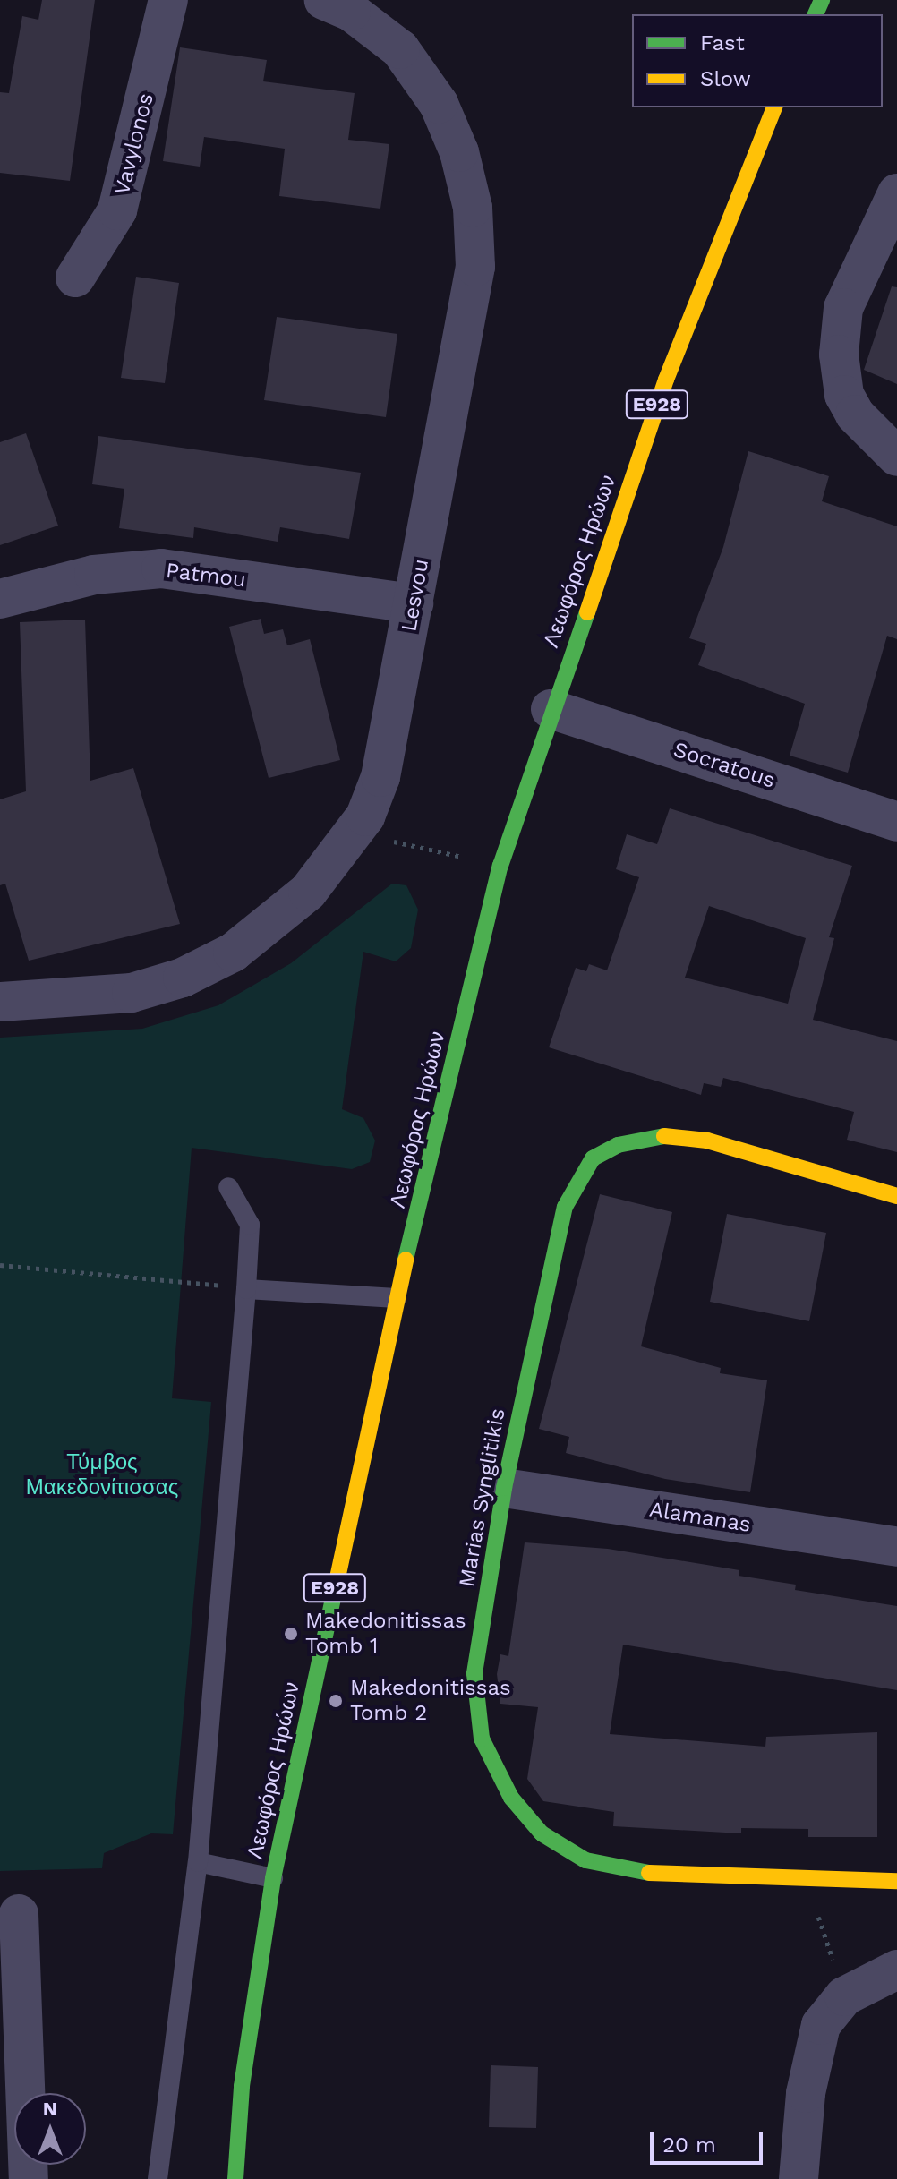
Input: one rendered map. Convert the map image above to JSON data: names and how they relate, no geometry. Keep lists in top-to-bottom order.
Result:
{
  "streets": {
    "main road": ["E928", "Λεωφόρος Ηρώων", "Marias Synglitikis"],
    "street": [
      "Vavylonos",
      "Patmou",
      "Lesvou",
      "Socratous",
      "Alamanas"
    ]
  },
  "crossings": [
    ["Λεωφόρος Ηρώων", "Socratous"],
    ["Patmou", "Lesvou"],
    ["Marias Synglitikis", "Alamanas"]
  ],
  "parks": ["Τύμβος Μακεδονίτισσας"],
  "places": ["Makedonitissas Tomb 1", "Makedonitissas Tomb 2"],
  "legend": ["Fast", "Slow"],
  "scale_bar": "20 m",
  "north": "top"
}
